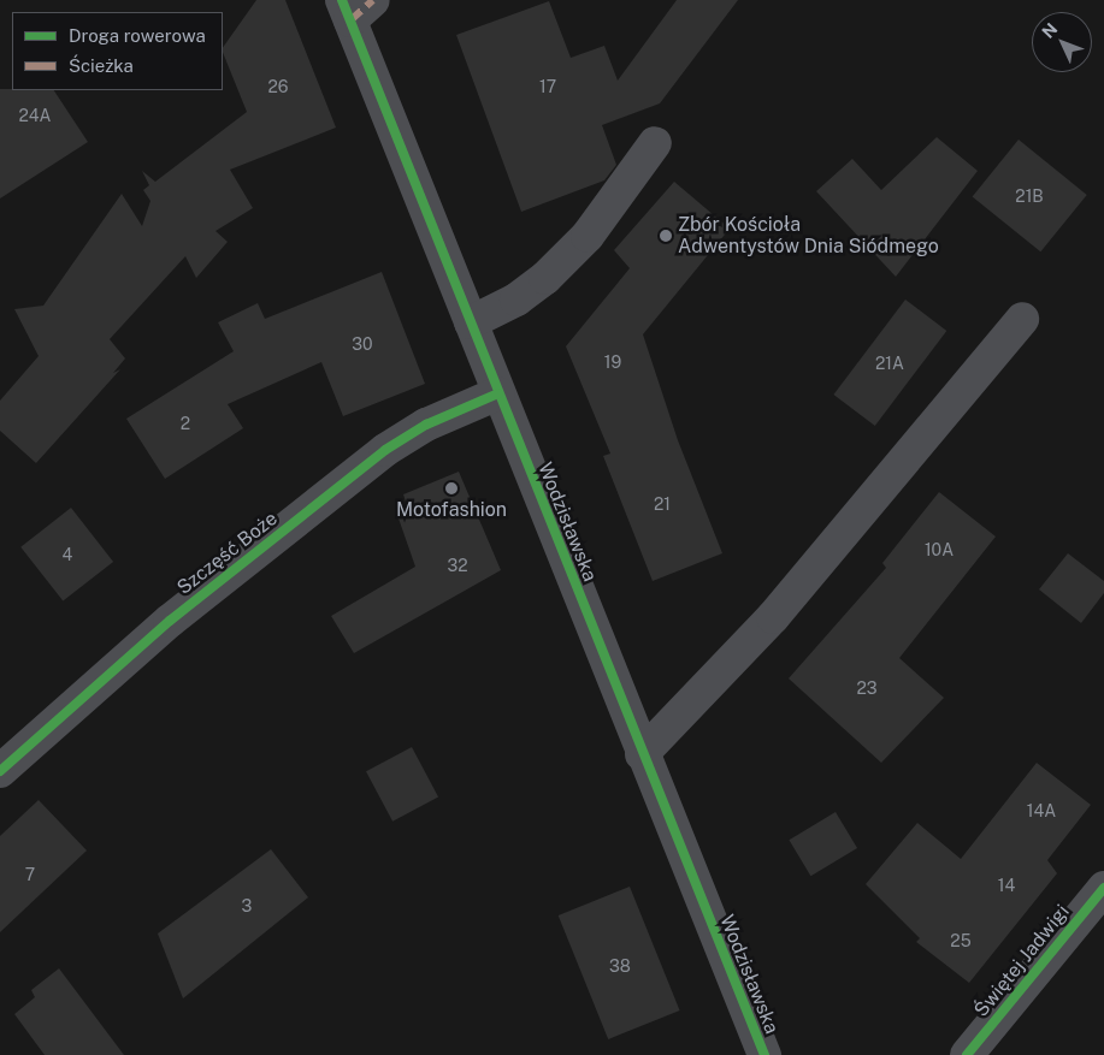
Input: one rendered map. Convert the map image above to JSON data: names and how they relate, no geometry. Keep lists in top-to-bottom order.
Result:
{
  "streets": {
    "street": ["Wodzisławska", "Szczęść Boże", "Świętej Jadwigi"]
  },
  "crossings": [
    ["Wodzisławska", "Szczęść Boże"]
  ],
  "places": ["Zbór Kościoła Adwentystów Dnia Siódmego", "Motofashion"],
  "house_numbers": [
    "26",
    "17",
    "24A",
    "21B",
    "30",
    "19",
    "21A",
    "2",
    "21",
    "10A",
    "4",
    "32",
    "23",
    "14A",
    "7",
    "14",
    "3",
    "25",
    "38"
  ],
  "legend": ["Droga rowerowa", "Ścieżka"],
  "north": "top left"
}
